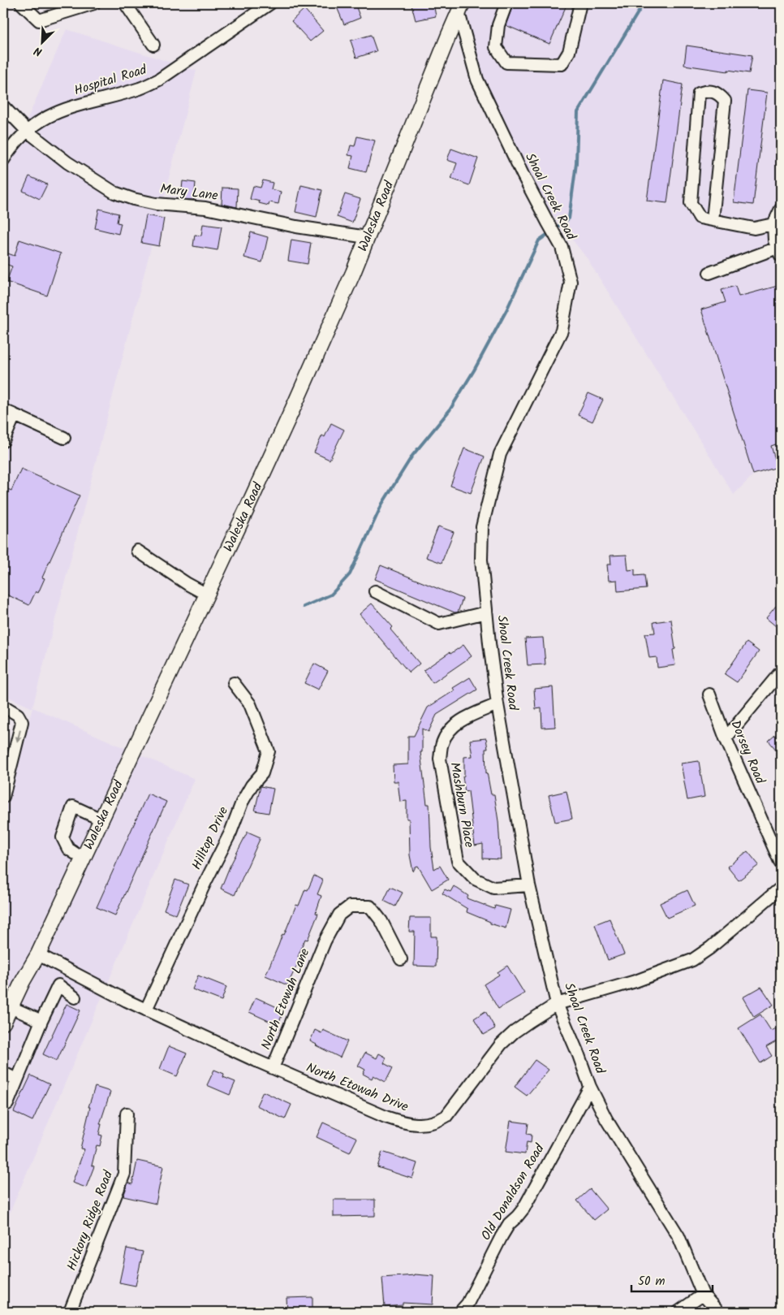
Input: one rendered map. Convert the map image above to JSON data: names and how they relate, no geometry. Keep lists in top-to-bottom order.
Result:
{
  "streets": {
    "main road": ["Waleska Road"],
    "street": [
      "Hospital Road",
      "Mary Lane",
      "Shoal Creek Road",
      "Dorsey Road",
      "Mashburn Place",
      "Hilltop Drive",
      "North Etowah Lane",
      "North Etowah Drive",
      "Old Donaldson Road",
      "Hickory Ridge Road"
    ]
  },
  "crossings": [
    ["Hospital Road", "Mary Lane"],
    ["Mary Lane", "Waleska Road"],
    ["Shoal Creek Road", "Waleska Road"],
    ["Shoal Creek Road", "Mashburn Place"],
    ["Shoal Creek Road", "North Etowah Drive"],
    ["Shoal Creek Road", "Old Donaldson Road"],
    ["Waleska Road", "North Etowah Drive"],
    ["Hilltop Drive", "North Etowah Drive"],
    ["North Etowah Lane", "North Etowah Drive"]
  ],
  "scale_bar": "50 m",
  "north": "bottom left"
}
